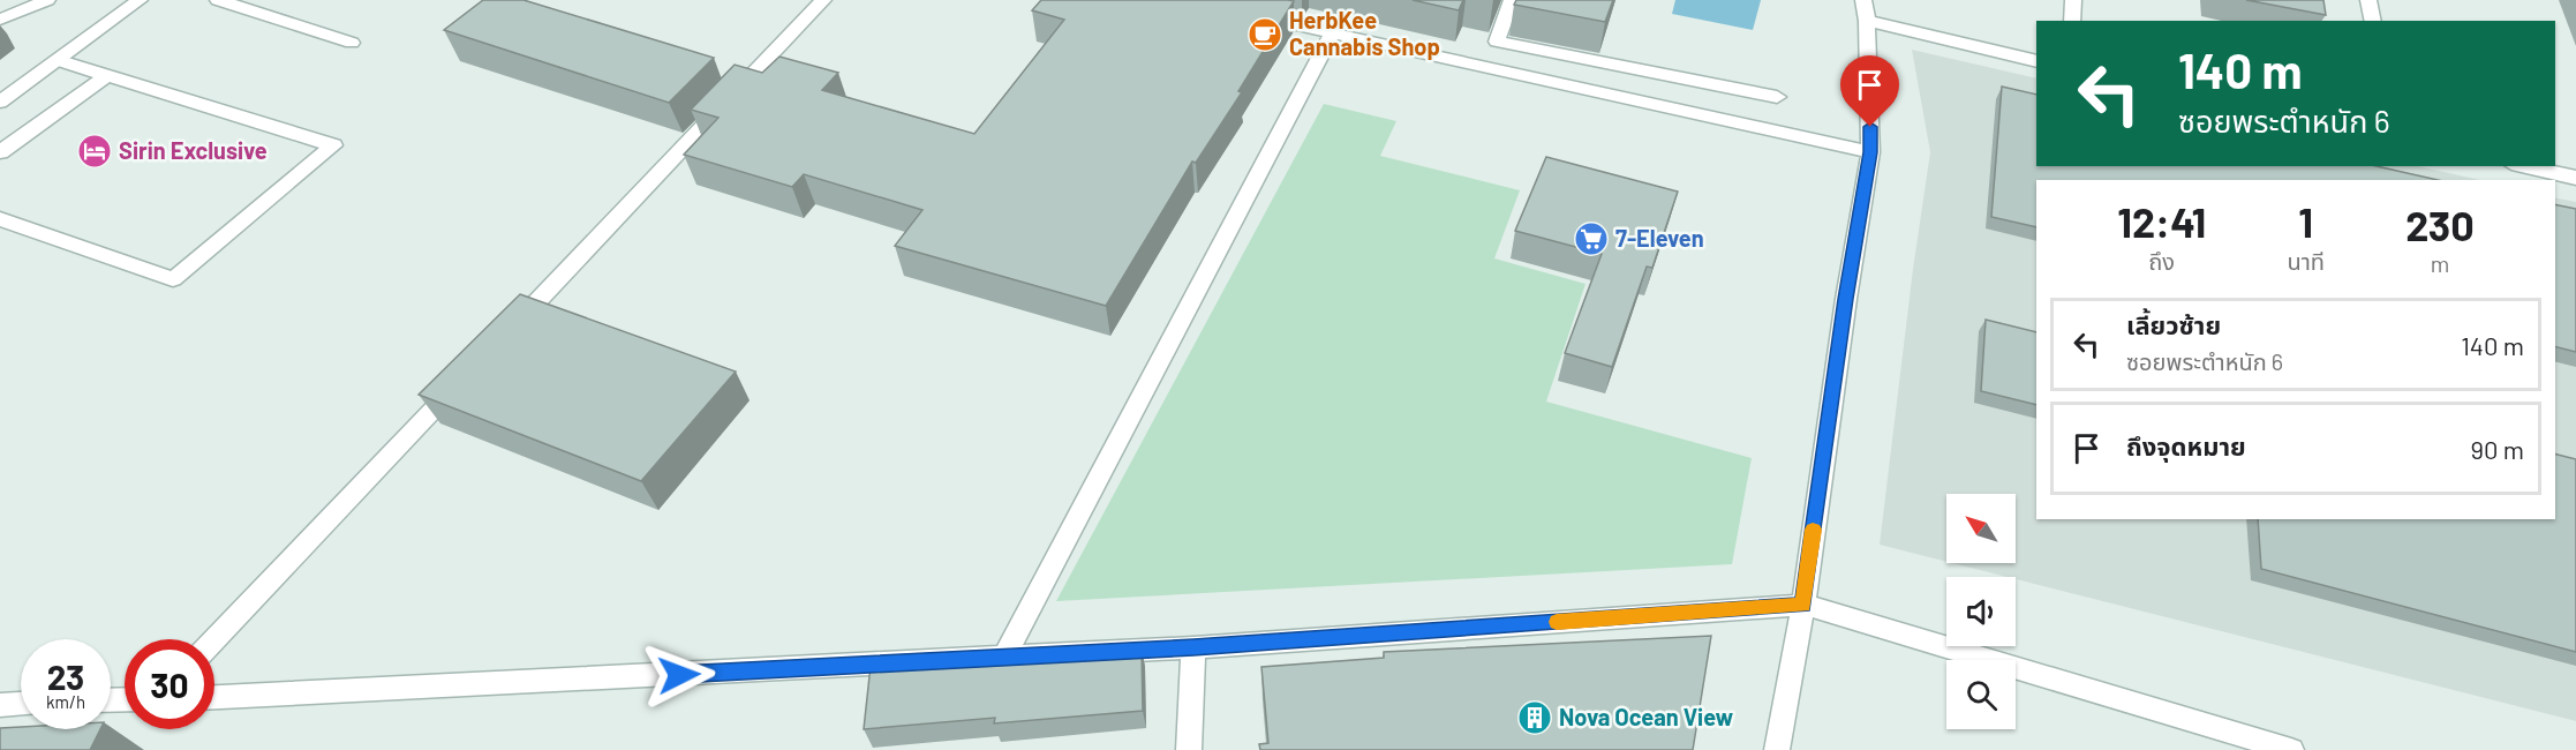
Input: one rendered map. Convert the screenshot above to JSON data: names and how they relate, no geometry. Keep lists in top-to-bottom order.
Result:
{
  "places": {
    "cafe": ["HerbKee Cannabis Shop"],
    "hotel": ["Sirin Exclusive"],
    "supermarket": ["7-Eleven"],
    "building": ["Nova Ocean View"]
  },
  "north": "top left",
  "page": {
    "turn": ["140 m", "ซอยพระตำหนัก 6"],
    "eta": [
      "12:41",
      "ถึง",
      "1",
      "นาที",
      "230",
      "m"
    ],
    "list": [
      {
        "name": "เลี้ยวซ้าย",
        "note": "ซอยพระตำหนัก 6",
        "value": "140 m"
      },
      {
        "name": "ถึงจุดหมาย",
        "value": "90 m"
      }
    ],
    "speed": "23 km/h",
    "limit": "30"
  }
}
